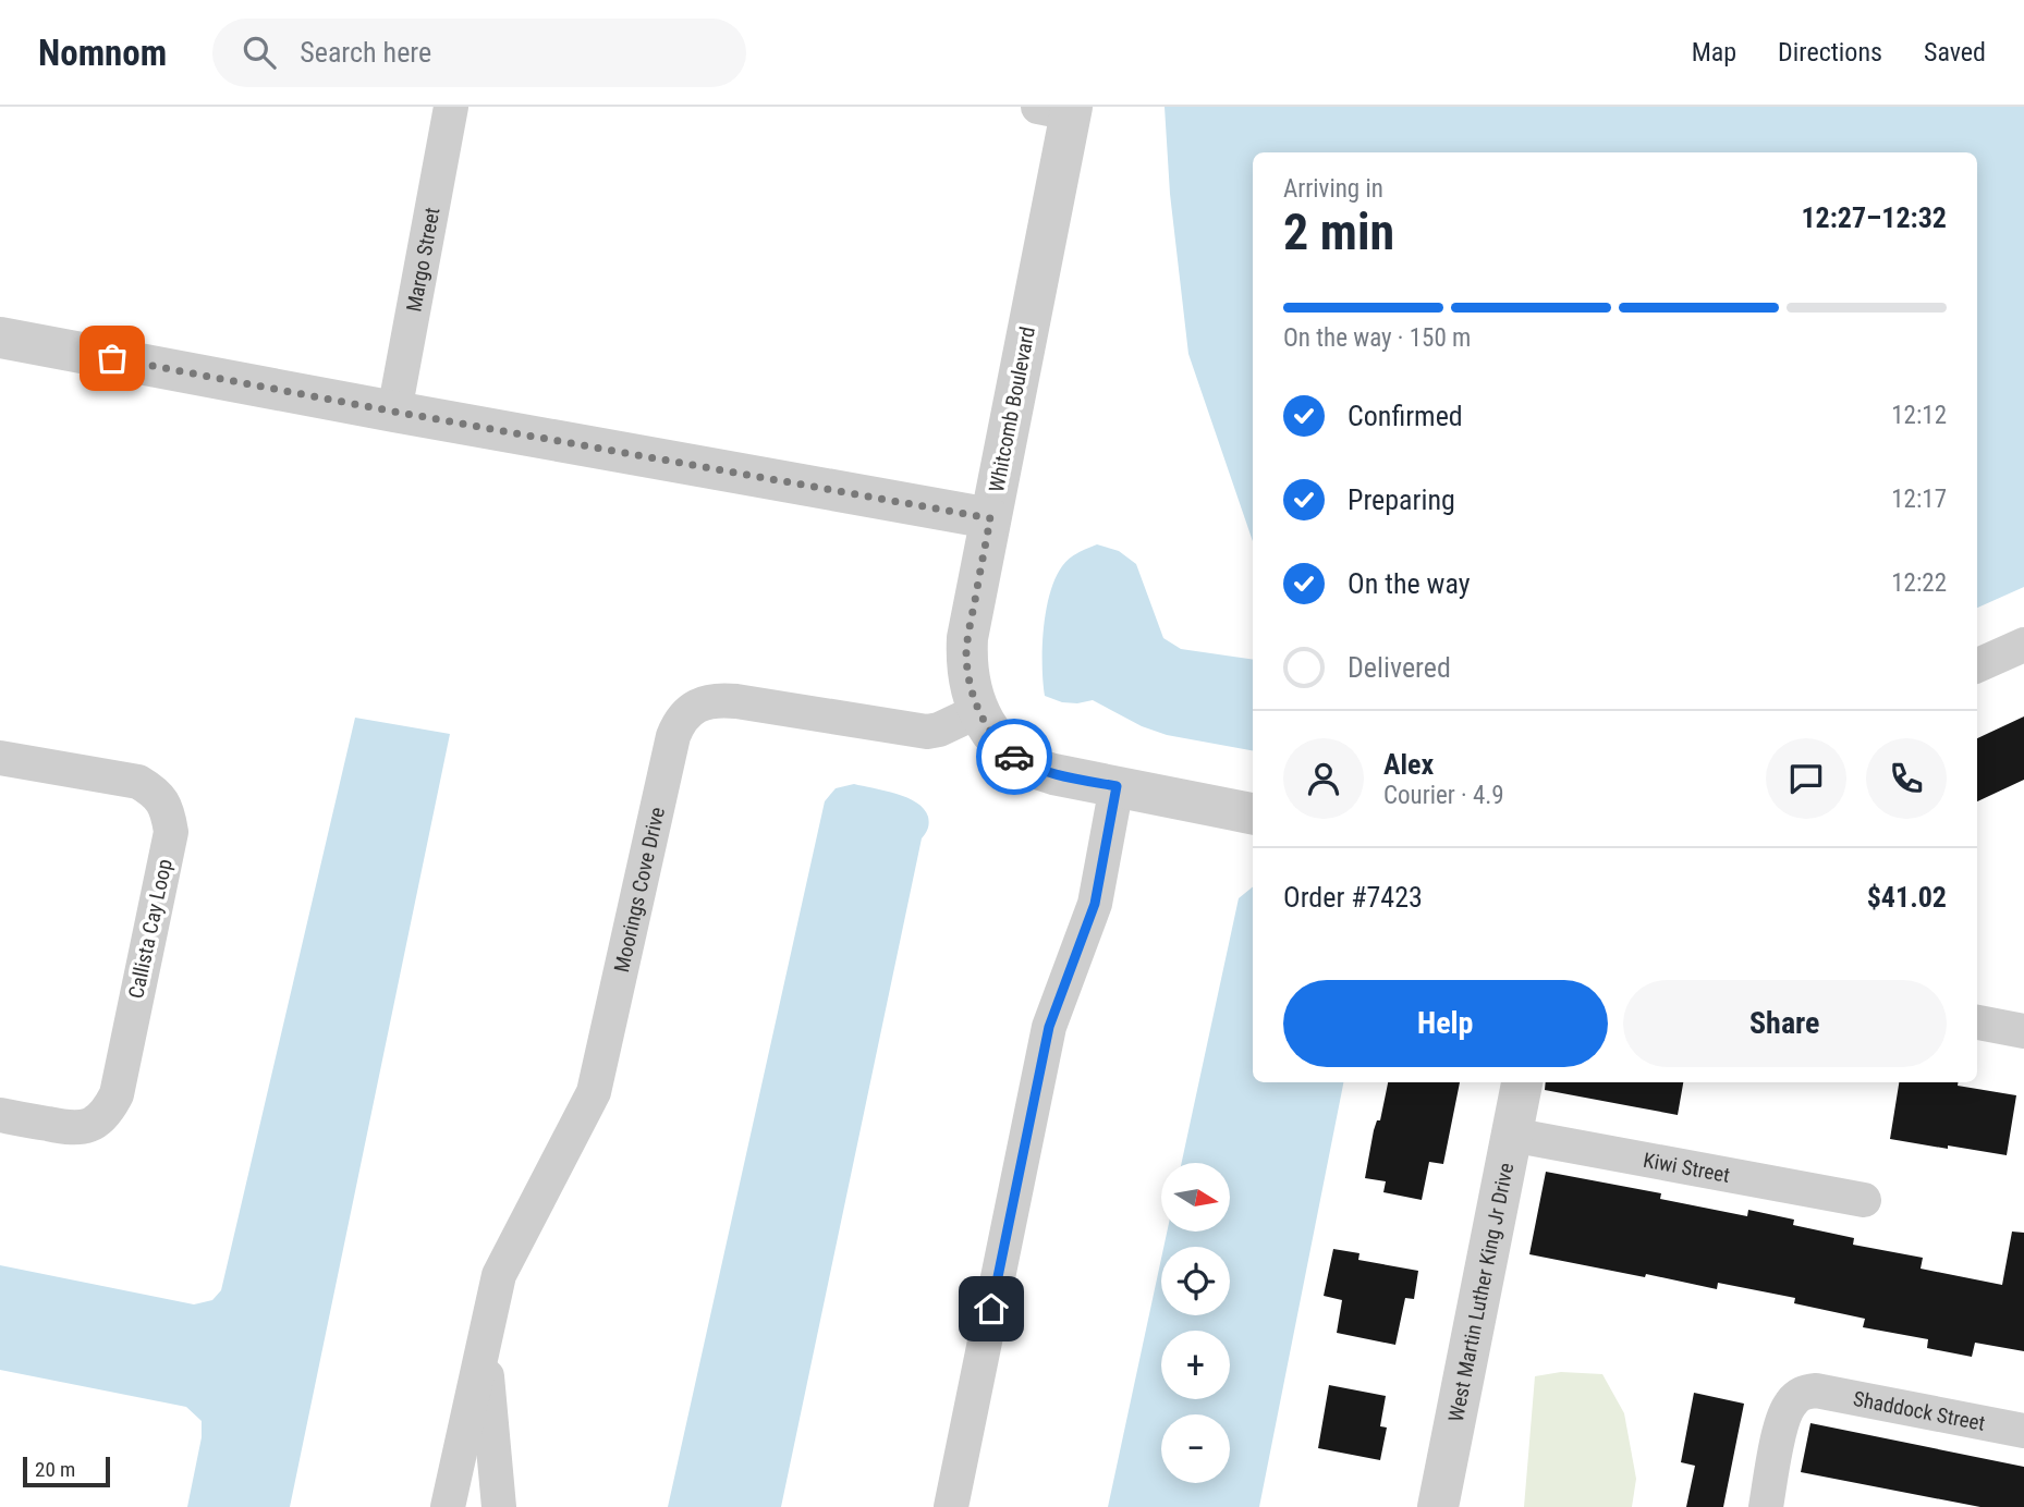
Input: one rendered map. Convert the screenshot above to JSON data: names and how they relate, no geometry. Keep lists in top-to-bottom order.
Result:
{
  "streets": {
    "street": [
      "Margo Street",
      "Whitcomb Boulevard",
      "Moorings Cove Drive",
      "Callista Cay Loop",
      "Kiwi Street",
      "West Martin Luther King Jr Drive",
      "Shaddock Street"
    ]
  },
  "crossings": [
    ["Whitcomb Boulevard", "Moorings Cove Drive"],
    ["Kiwi Street", "West Martin Luther King Jr Drive"]
  ],
  "scale_bar": "20 m",
  "north": "right",
  "page": {
    "header": "Nomnom",
    "search": "Search here",
    "nav": ["Map", "Directions", "Saved"],
    "heading": ["2 min", "Arriving in", "12:27–12:32"],
    "panel": [
      "Alex",
      "Courier · 4.9",
      "Order #7423",
      "$41.02"
    ],
    "bar": "On the way · 150 m",
    "list": [
      ["Confirmed", "12:12"],
      ["Preparing", "12:17"],
      ["On the way", "12:22"],
      "Delivered"
    ],
    "buttons": ["Help", "Share"],
    "map_buttons": ["+", "−"],
    "scale": "20 m"
  }
}
